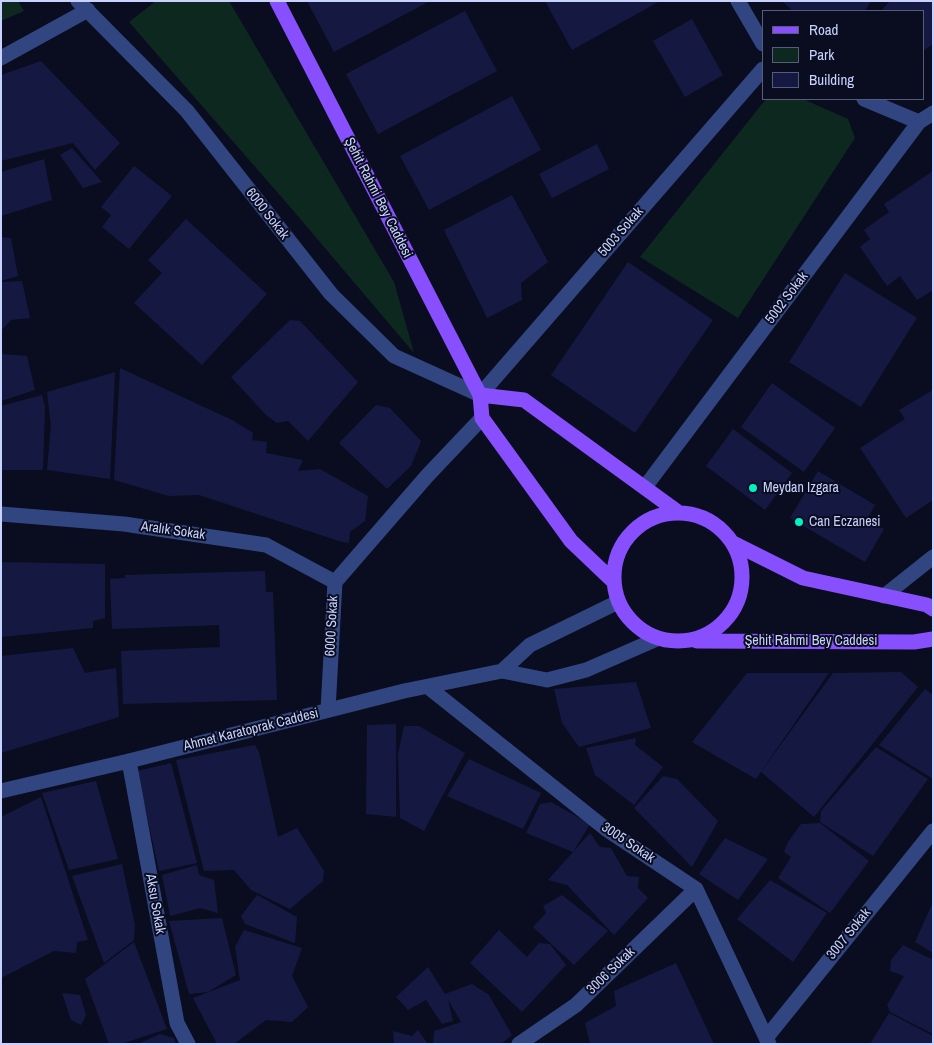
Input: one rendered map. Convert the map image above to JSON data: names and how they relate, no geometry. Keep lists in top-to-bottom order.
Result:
{
  "streets": {
    "main road": ["Şehit Rahmi Bey Caddesi"],
    "street": [
      "6000 Sokak",
      "5003 Sokak",
      "5002 Sokak",
      "Aralık Sokak",
      "Ahmet Karatoprak Caddesi",
      "3005 Sokak",
      "Aksu Sokak",
      "3007 Sokak",
      "3006 Sokak"
    ]
  },
  "crossings": [
    ["Şehit Rahmi Bey Caddesi", "6000 Sokak"],
    ["Şehit Rahmi Bey Caddesi", "5003 Sokak"],
    ["Şehit Rahmi Bey Caddesi", "5002 Sokak"],
    ["Şehit Rahmi Bey Caddesi", "Ahmet Karatoprak Caddesi"],
    ["6000 Sokak", "5003 Sokak"],
    ["6000 Sokak", "Aralık Sokak"],
    ["6000 Sokak", "Ahmet Karatoprak Caddesi"],
    ["Ahmet Karatoprak Caddesi", "3005 Sokak"],
    ["Ahmet Karatoprak Caddesi", "Aksu Sokak"],
    ["3005 Sokak", "3006 Sokak"]
  ],
  "places": ["Meydan Izgara", "Can Eczanesi"],
  "legend": ["Road", "Park", "Building"]
}
